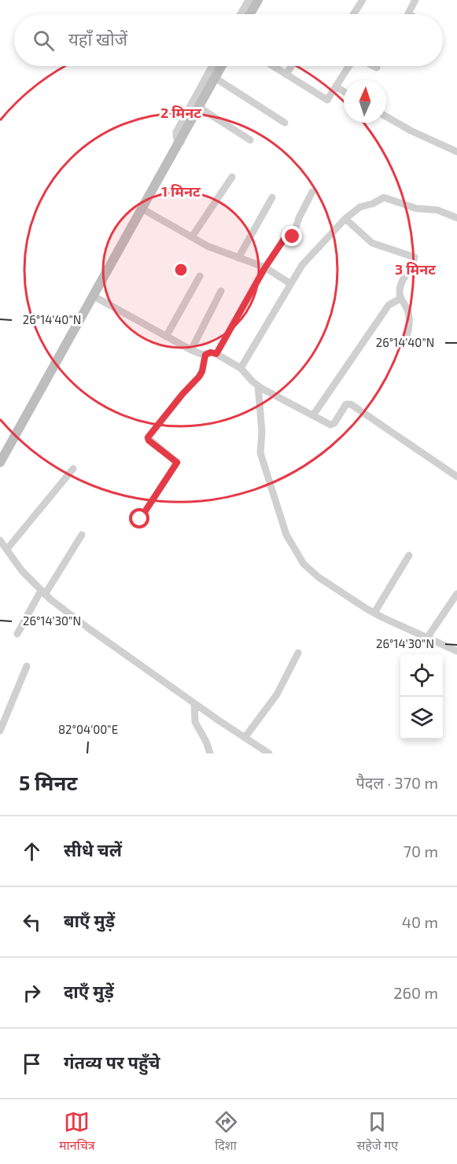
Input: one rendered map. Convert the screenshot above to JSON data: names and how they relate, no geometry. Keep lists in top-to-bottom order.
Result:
{
  "north": "top",
  "page": {
    "search": "यहाँ खोजें",
    "heading": ["5 मिनट", "पैदल · 370 m"],
    "list": [
      ["सीधे चलें", "70 m"],
      ["बाएँ मुड़ें", "40 m"],
      ["दाएँ मुड़ें", "260 m"],
      "गंतव्य पर पहुँचे"
    ],
    "nav": ["मानचित्र", "दिशा", "सहेजे गए"]
  },
  "coordinates": ["26°14'40\"N", "26°14'30\"N", "82°04'00\"E"],
  "rings": ["2 मिनट", "1 मिनट", "3 मिनट"]
}
